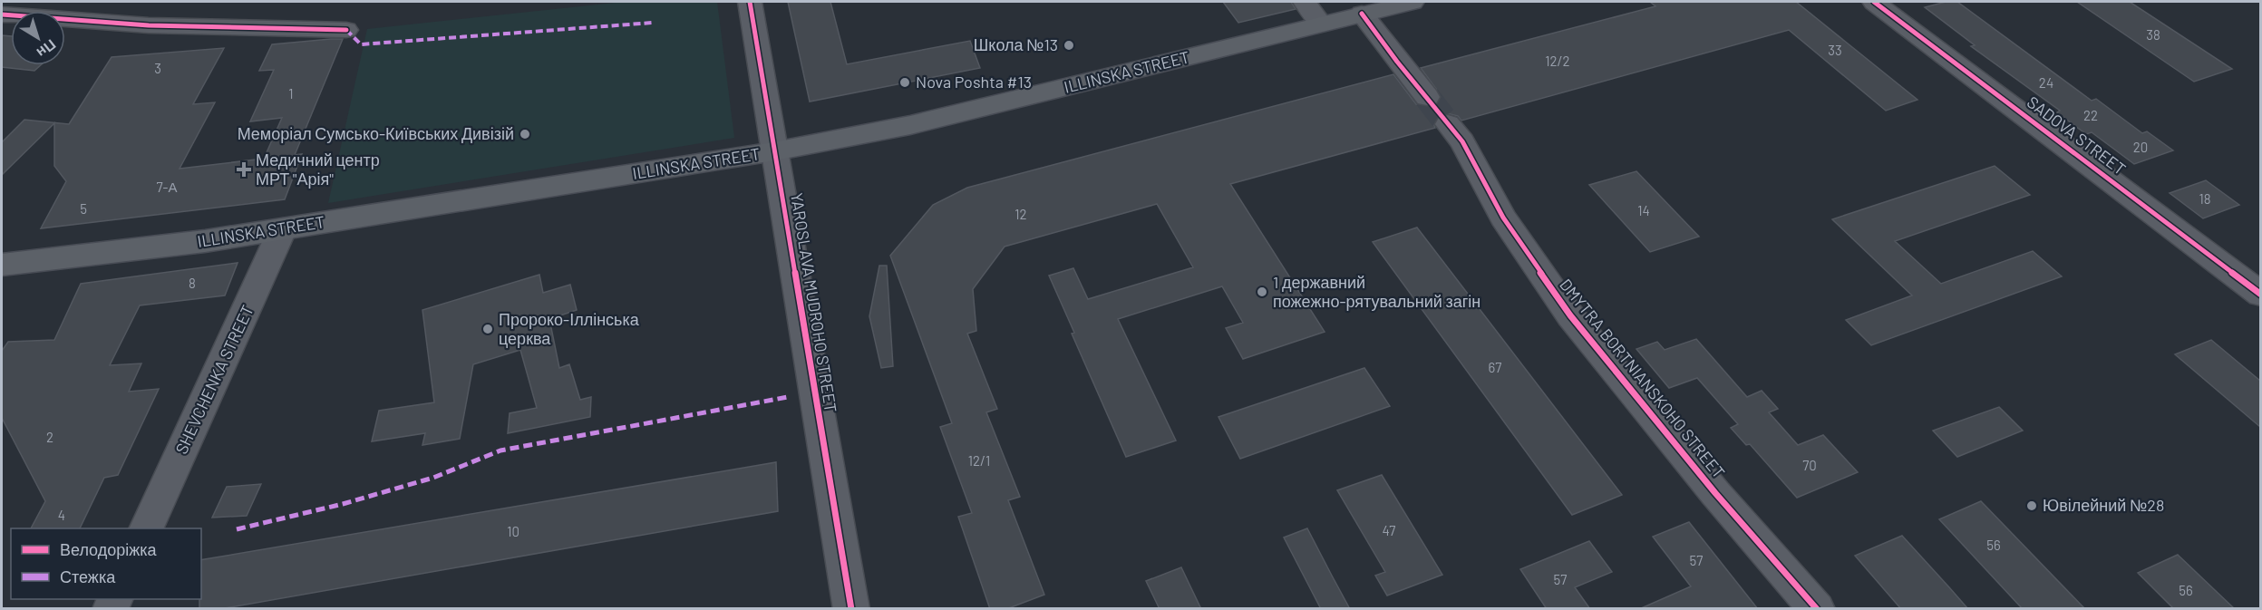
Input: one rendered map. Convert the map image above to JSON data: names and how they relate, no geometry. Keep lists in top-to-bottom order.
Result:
{
  "streets": {
    "main road": ["ILLINSKA STREET"],
    "street": [
      "SADOVA STREET",
      "YAROSLAVA MUDROHO STREET",
      "DMYTRA BORTNIANSKOHO STREET",
      "SHEVCHENKA STREET"
    ]
  },
  "crossings": [
    ["ILLINSKA STREET", "YAROSLAVA MUDROHO STREET"],
    ["ILLINSKA STREET", "SHEVCHENKA STREET"]
  ],
  "places": {
    "other": [
      "Школа №13",
      "Nova Poshta #13",
      "Меморіал Сумсько-Київських Дивізій",
      "1 державний пожежно-рятувальний загін",
      "Пророко-Іллінська церква",
      "Ювілейний №28"
    ],
    "health": ["Медичний центр МРТ \"Арія\""]
  },
  "house_numbers": [
    "38",
    "33",
    "12/2",
    "3",
    "24",
    "1",
    "22",
    "20",
    "7-А",
    "18",
    "5",
    "14",
    "12",
    "8",
    "67",
    "2",
    "12/1",
    "70",
    "4",
    "47",
    "10",
    "56",
    "57",
    "57",
    "56"
  ],
  "legend": ["Велодоріжка", "Стежка"],
  "north": "bottom right"
}
